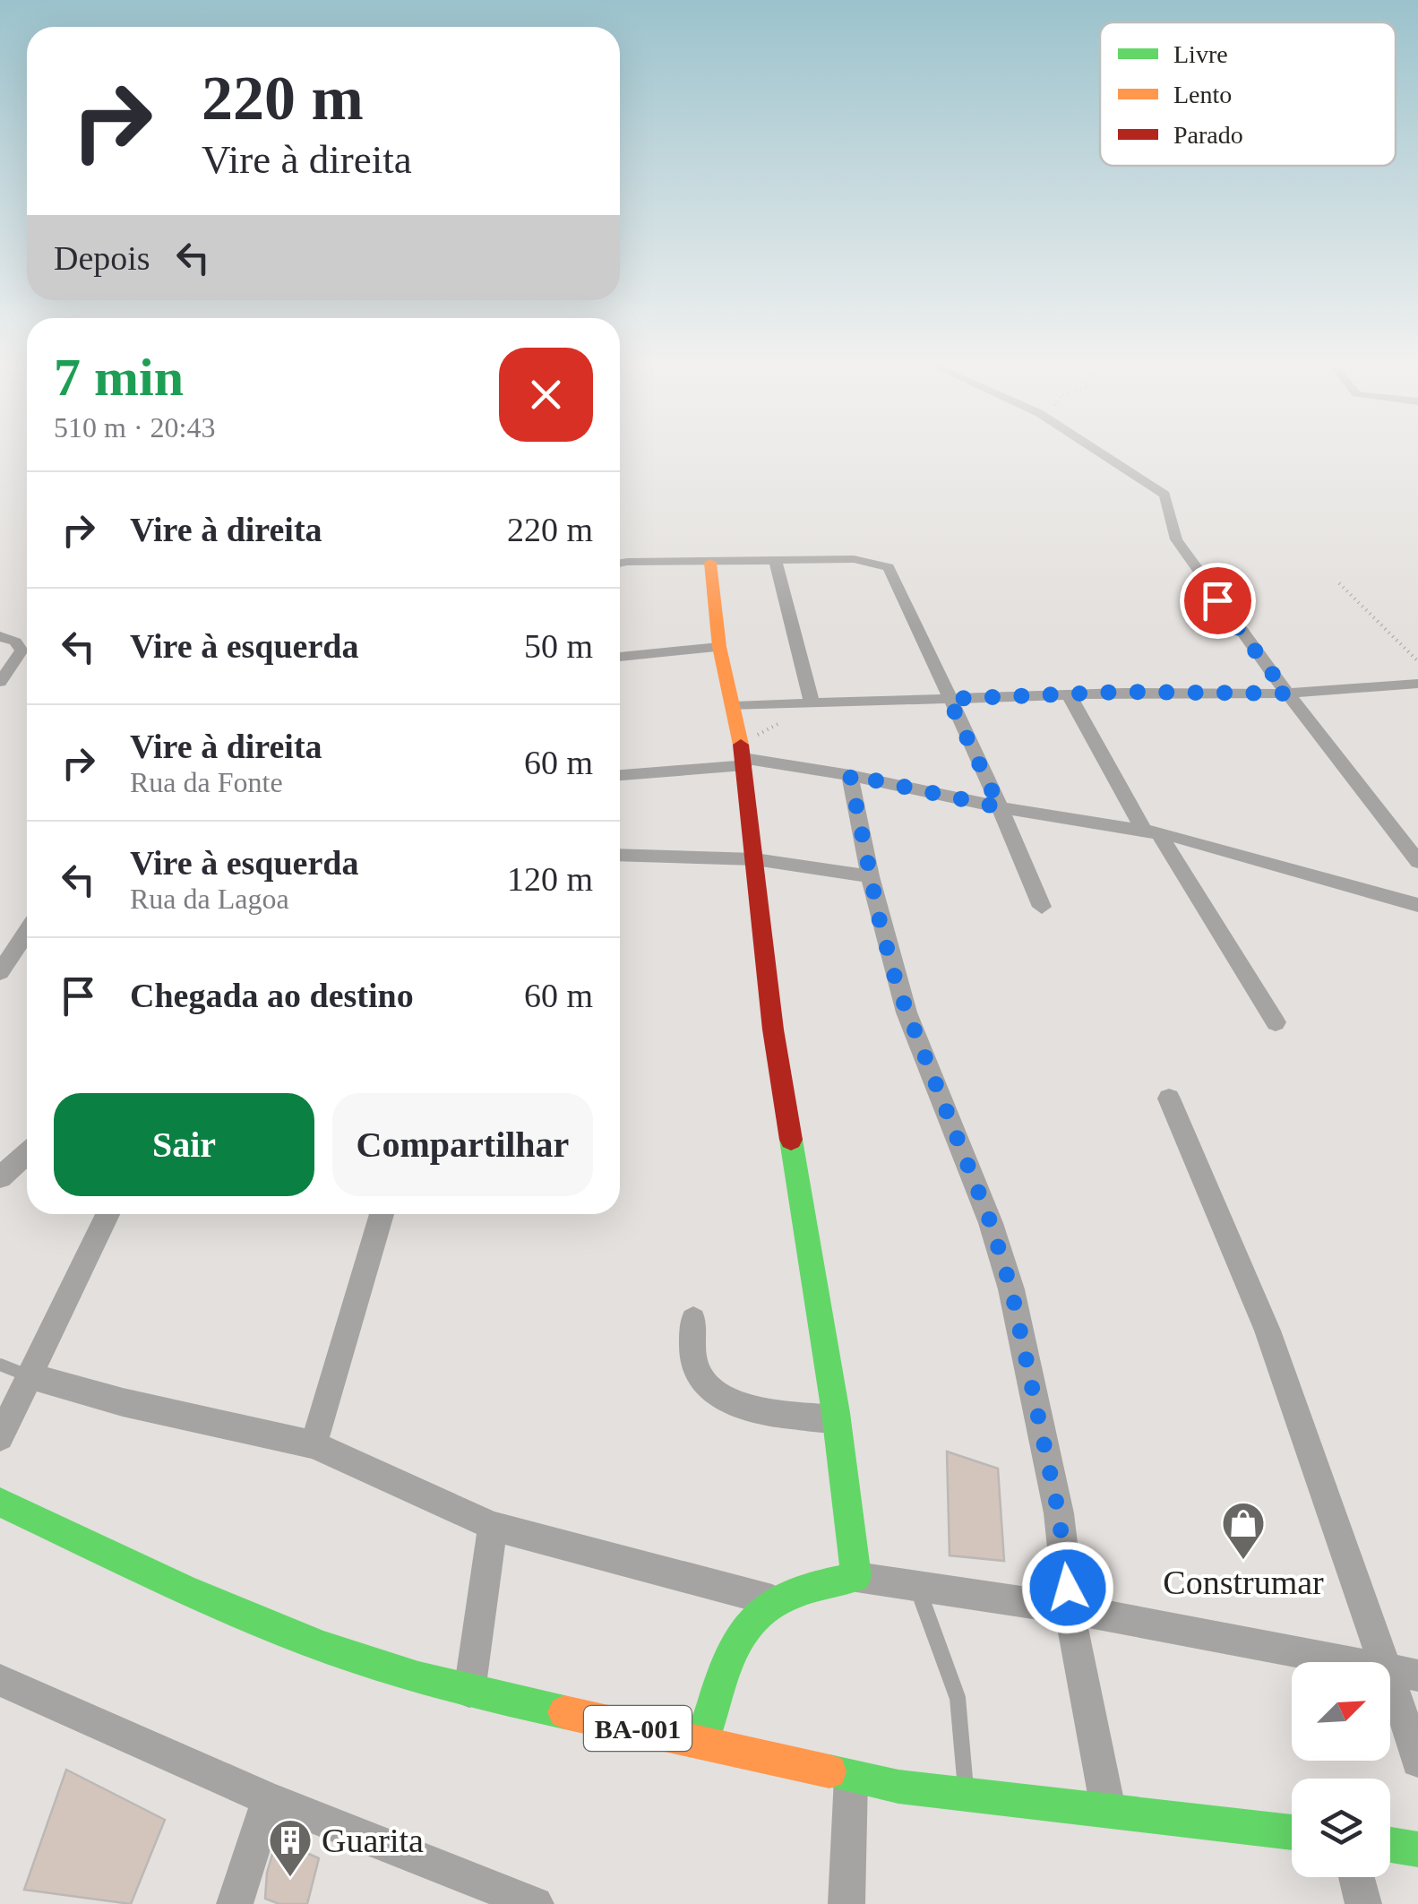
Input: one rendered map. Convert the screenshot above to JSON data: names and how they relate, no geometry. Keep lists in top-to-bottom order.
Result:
{
  "streets": {
    "street": ["BA-001"]
  },
  "places": {
    "shop": ["Construmar"],
    "building": ["Guarita"]
  },
  "legend": ["Livre", "Lento", "Parado"],
  "north": "top right",
  "page": {
    "turn": ["220 m", "Vire à direita"],
    "then": "Depois",
    "heading": ["7 min", "510 m · 20:43"],
    "list": [
      {
        "name": "Vire à direita",
        "value": "220 m"
      },
      {
        "name": "Vire à esquerda",
        "value": "50 m"
      },
      {
        "name": "Vire à direita",
        "note": "Rua da Fonte",
        "value": "60 m"
      },
      {
        "name": "Vire à esquerda",
        "note": "Rua da Lagoa",
        "value": "120 m"
      },
      {
        "name": "Chegada ao destino",
        "value": "60 m"
      }
    ],
    "buttons": ["Sair", "Compartilhar"]
  }
}
